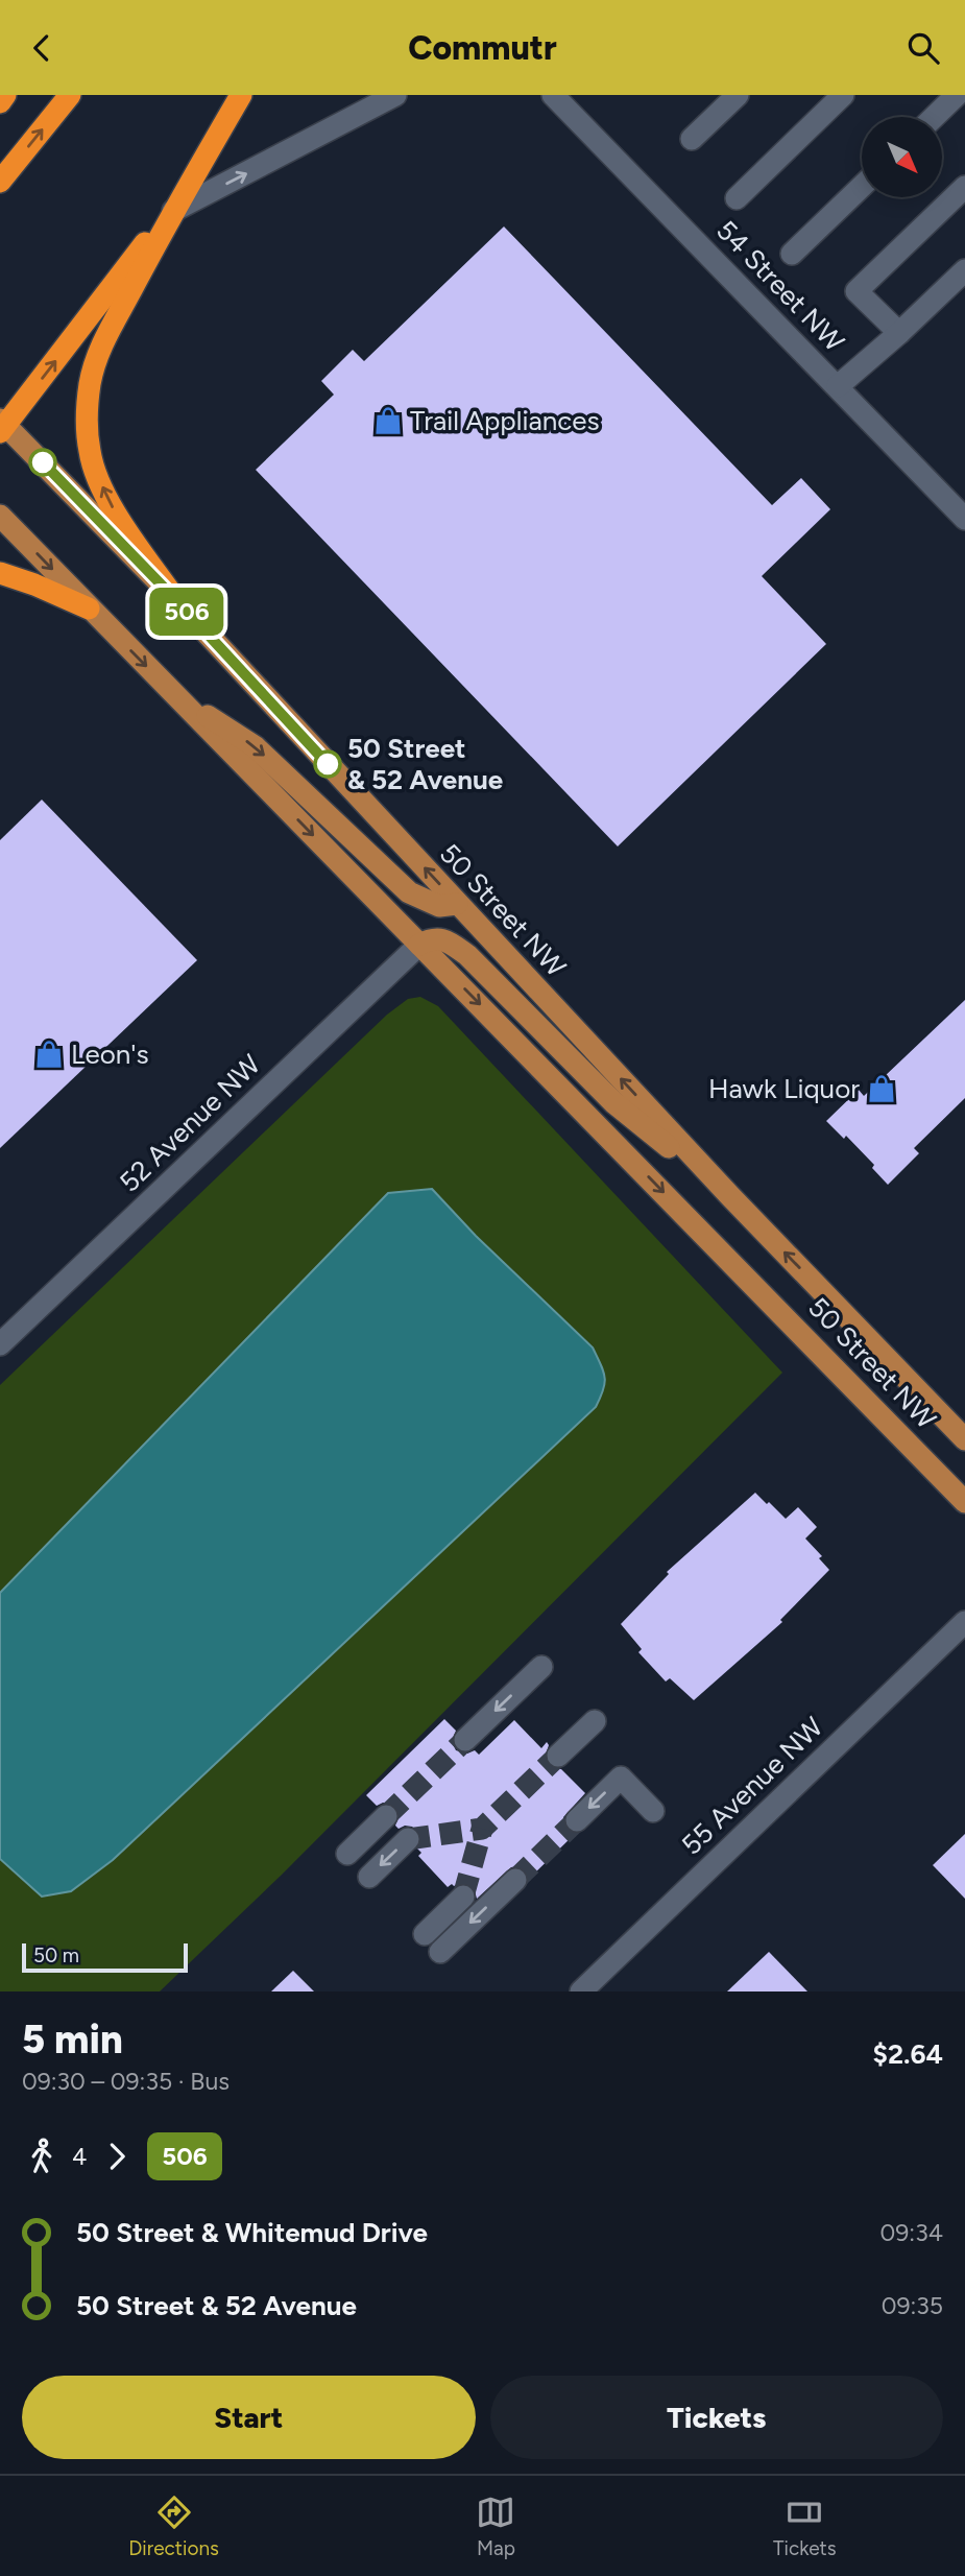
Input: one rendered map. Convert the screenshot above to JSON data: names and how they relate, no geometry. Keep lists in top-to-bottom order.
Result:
{
  "streets": {
    "main road": ["50 Street NW"],
    "street": ["54 Street NW", "52 Avenue NW", "55 Avenue NW"]
  },
  "crossings": [
    ["50 Street NW", "52 Avenue NW"]
  ],
  "places": {
    "shop": ["Trail Appliances", "Leon's", "Hawk Liquor"],
    "other": ["50 Street & 52 Avenue"]
  },
  "lines": ["bus line 506"],
  "scale_bar": "50 m",
  "north": "bottom right",
  "page": {
    "header": "Commutr",
    "on_map": "506",
    "scale": "50 m",
    "heading": ["5 min", "09:30 – 09:35 · Bus", "$2.64"],
    "legs": ["4", "506"],
    "list": [
      {
        "name": "50 Street & Whitemud Drive",
        "value": "09:34"
      },
      {
        "name": "50 Street & 52 Avenue",
        "value": "09:35"
      }
    ],
    "buttons": ["Start", "Tickets"],
    "tabs": ["Directions", "Map", "Tickets"]
  }
}
